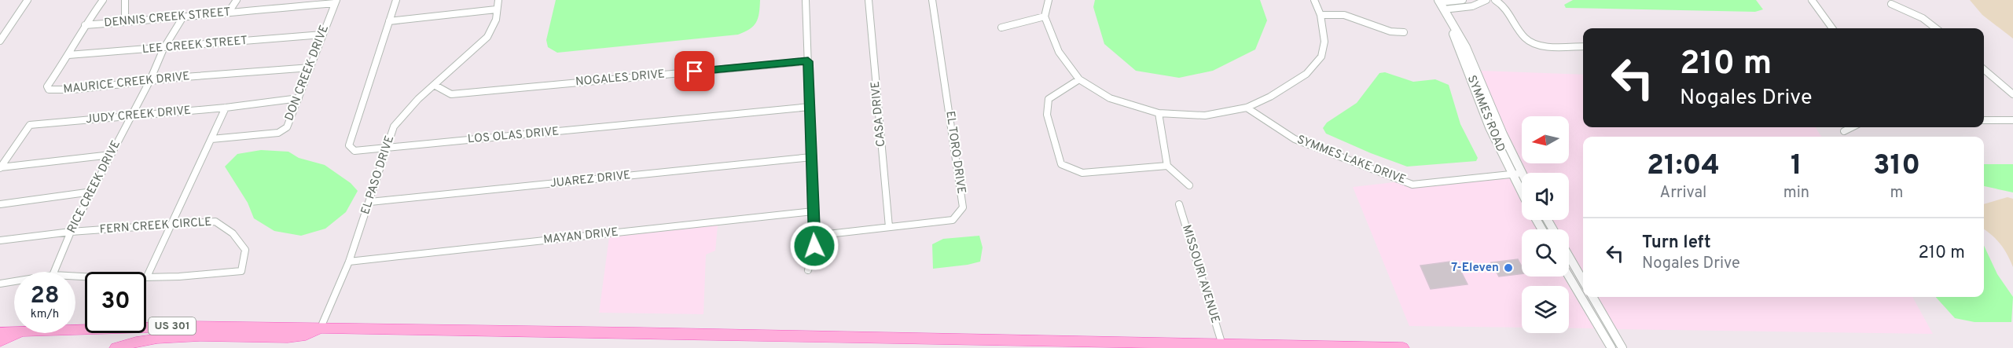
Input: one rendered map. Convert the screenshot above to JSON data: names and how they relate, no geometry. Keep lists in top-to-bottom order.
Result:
{
  "streets": {
    "main road": ["US 301"],
    "street": [
      "DENNIS CREEK STREET",
      "LEE CREEK STREET",
      "DON CREEK DRIVE",
      "NOGALES DRIVE",
      "MAURICE CREEK DRIVE",
      "CASA DRIVE",
      "SYMMES ROAD",
      "JUDY CREEK DRIVE",
      "LOS OLAS DRIVE",
      "EL TORO DRIVE",
      "SYMMES LAKE DRIVE",
      "EL PASO DRIVE",
      "JUAREZ DRIVE",
      "RICE CREEK DRIVE",
      "FERN CREEK CIRCLE",
      "MAYAN DRIVE",
      "MISSOURI AVENUE"
    ]
  },
  "crossings": [
    ["DENNIS CREEK STREET", "DON CREEK DRIVE"],
    ["DENNIS CREEK STREET", "MAURICE CREEK DRIVE"],
    ["DENNIS CREEK STREET", "RICE CREEK DRIVE"],
    ["LEE CREEK STREET", "DON CREEK DRIVE"],
    ["LEE CREEK STREET", "MAURICE CREEK DRIVE"],
    ["LEE CREEK STREET", "RICE CREEK DRIVE"],
    ["DON CREEK DRIVE", "MAURICE CREEK DRIVE"],
    ["DON CREEK DRIVE", "JUDY CREEK DRIVE"],
    ["NOGALES DRIVE", "EL PASO DRIVE"],
    ["MAURICE CREEK DRIVE", "RICE CREEK DRIVE"],
    ["CASA DRIVE", "EL TORO DRIVE"],
    ["SYMMES ROAD", "SYMMES LAKE DRIVE"],
    ["JUDY CREEK DRIVE", "RICE CREEK DRIVE"],
    ["LOS OLAS DRIVE", "EL PASO DRIVE"],
    ["EL PASO DRIVE", "JUAREZ DRIVE"],
    ["EL PASO DRIVE", "MAYAN DRIVE"],
    ["EL PASO DRIVE", "US 301"],
    ["RICE CREEK DRIVE", "FERN CREEK CIRCLE"],
    ["MISSOURI AVENUE", "US 301"]
  ],
  "places": ["7-Eleven"],
  "north": "left",
  "page": {
    "turn": ["210 m", "Nogales Drive"],
    "eta": [
      "21:04",
      "Arrival",
      "1",
      "min",
      "310",
      "m"
    ],
    "list": [
      {
        "name": "Turn left",
        "note": "Nogales Drive",
        "value": "210 m"
      }
    ],
    "speed": "28 km/h",
    "limit": "30"
  }
}
